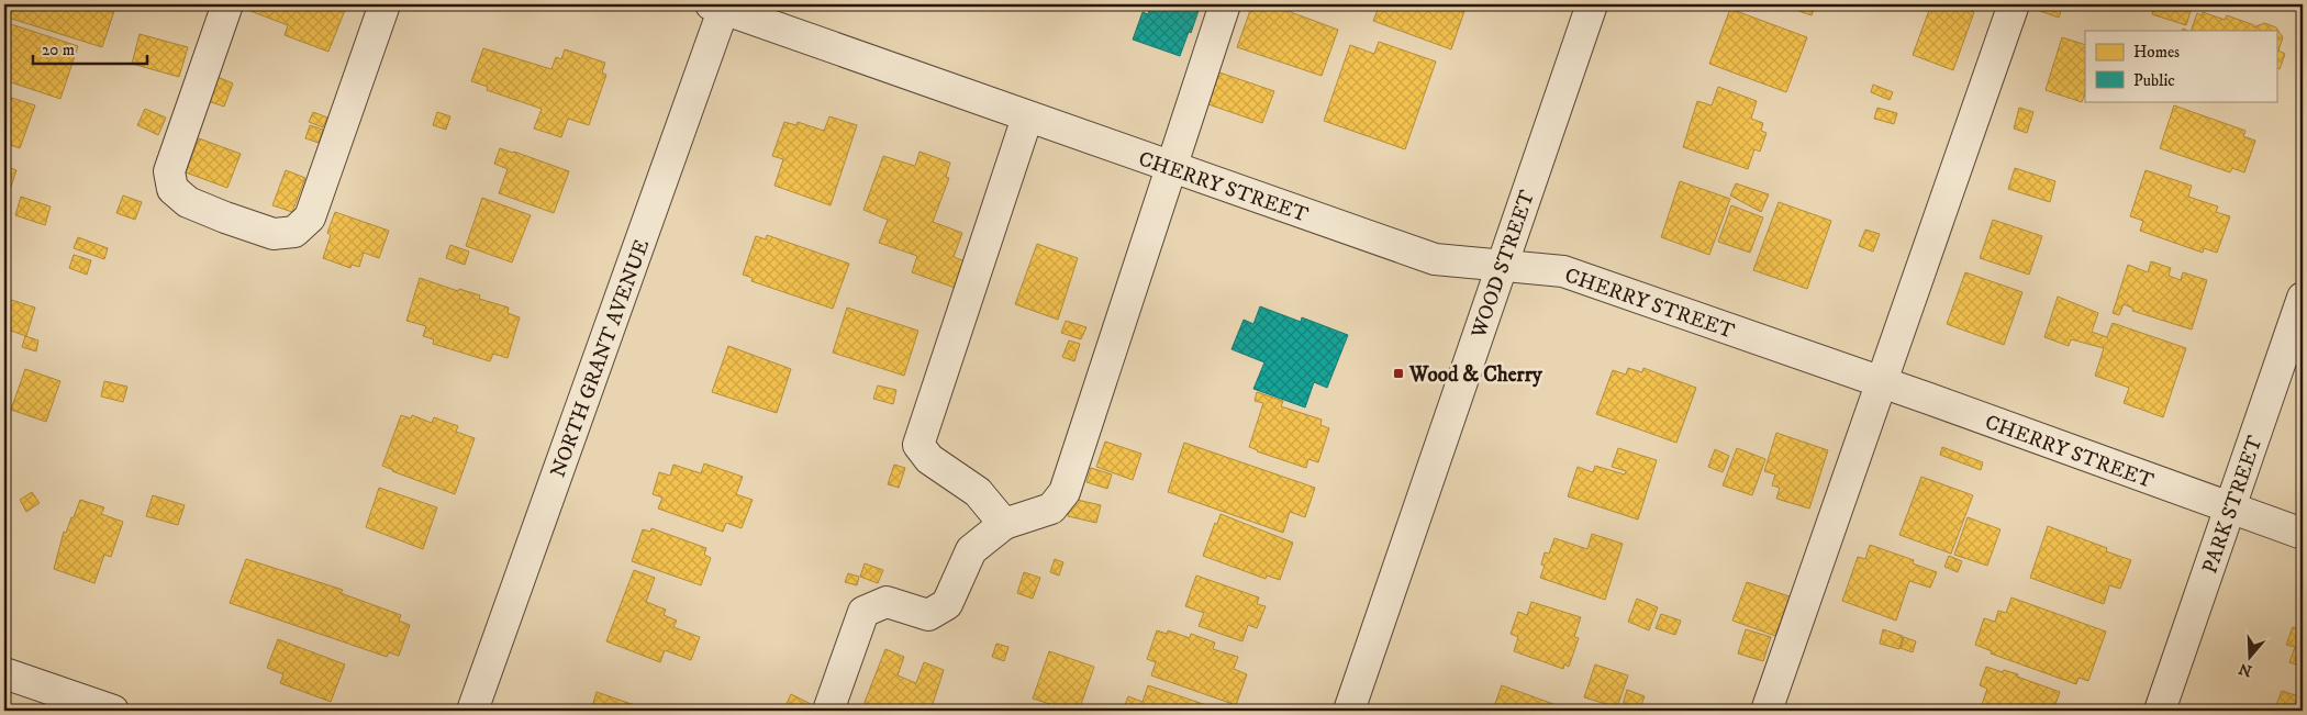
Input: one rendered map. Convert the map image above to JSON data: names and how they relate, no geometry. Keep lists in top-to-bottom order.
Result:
{
  "streets": {
    "street": [
      "CHERRY STREET",
      "WOOD STREET",
      "NORTH GRANT AVENUE",
      "PARK STREET"
    ]
  },
  "crossings": [
    ["CHERRY STREET", "WOOD STREET"],
    ["CHERRY STREET", "NORTH GRANT AVENUE"],
    ["CHERRY STREET", "PARK STREET"]
  ],
  "places": {
    "transit": ["Wood & Cherry"]
  },
  "legend": ["Homes", "Public"],
  "scale_bar": "20 m",
  "north": "bottom"
}
